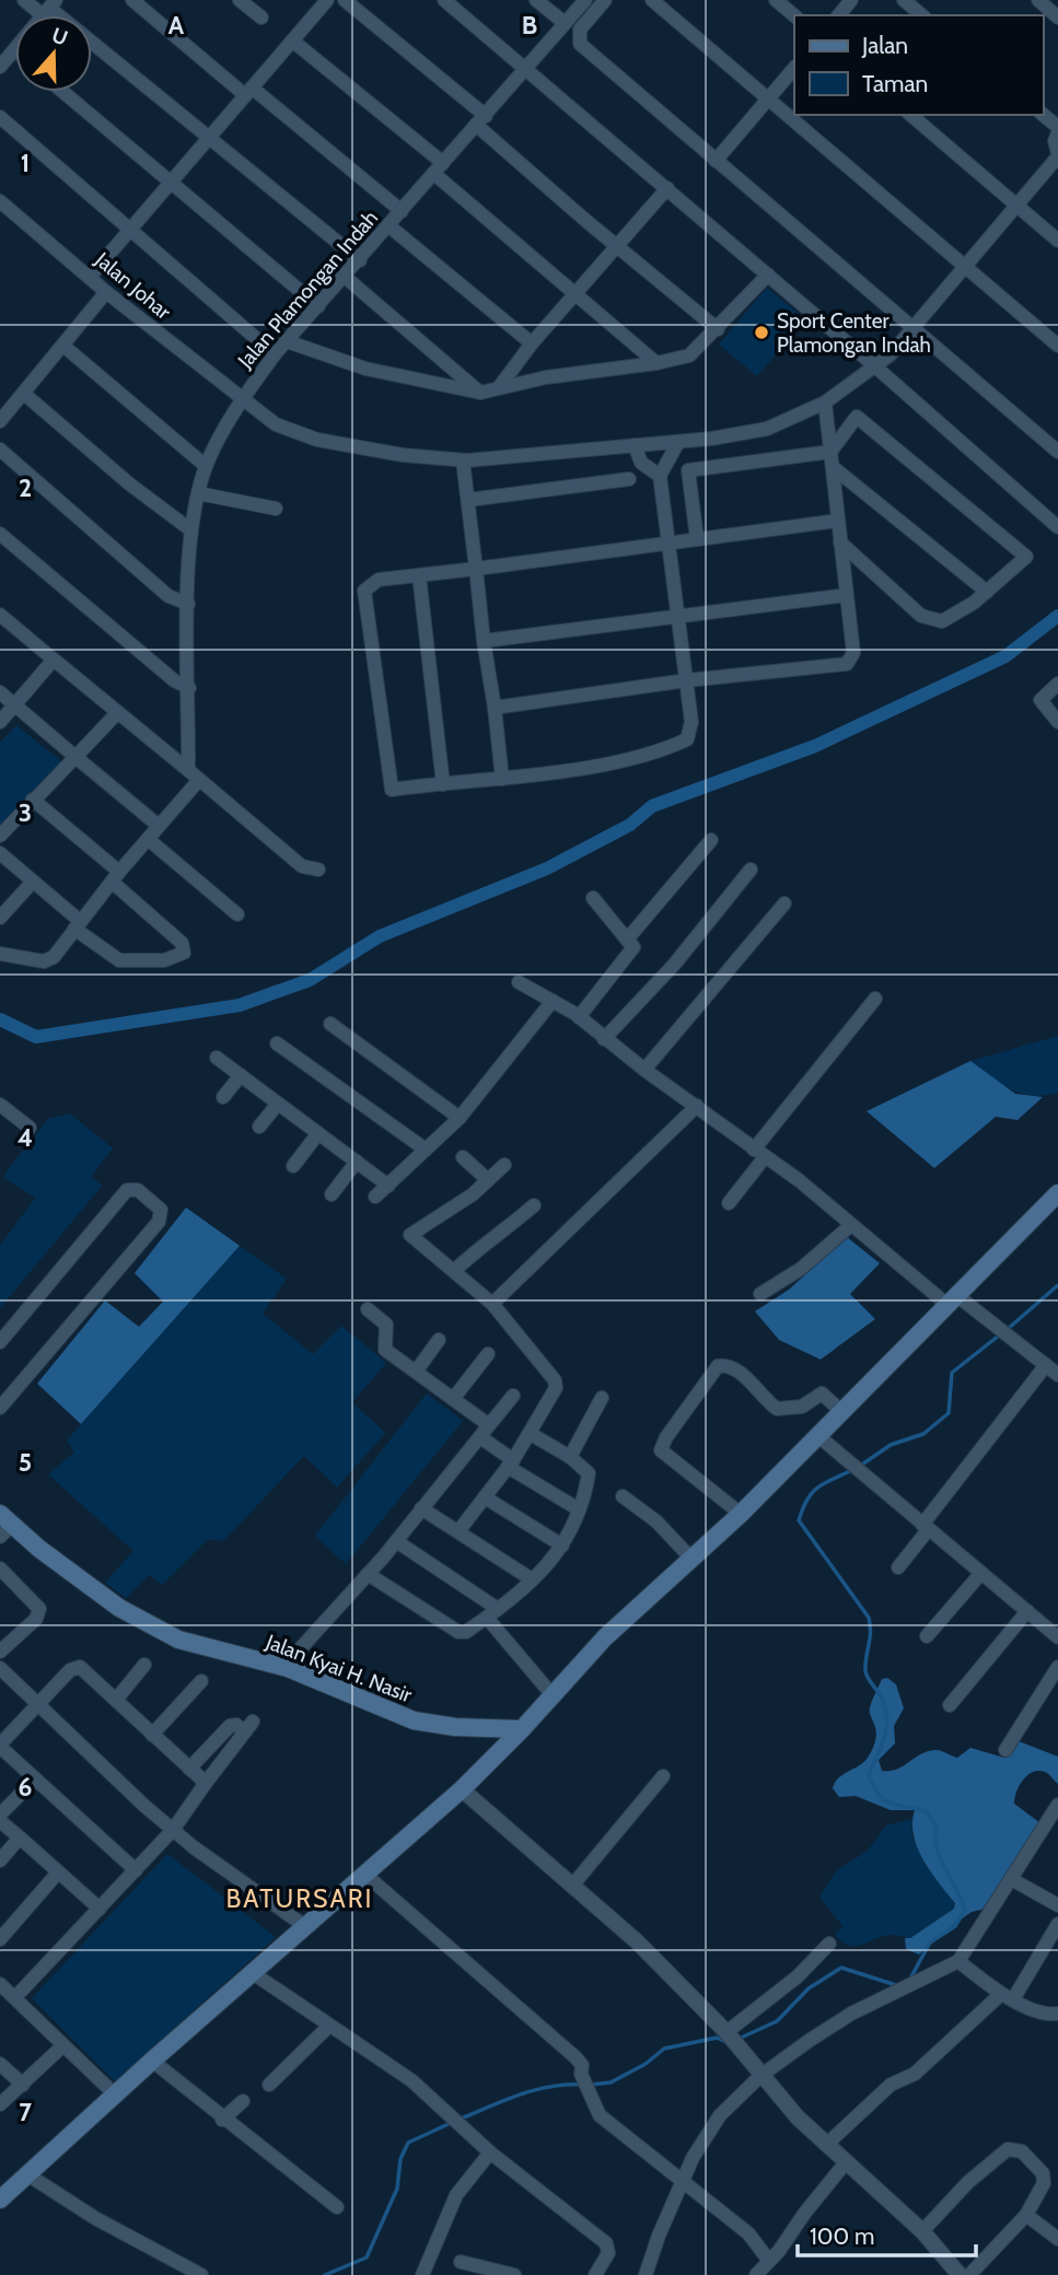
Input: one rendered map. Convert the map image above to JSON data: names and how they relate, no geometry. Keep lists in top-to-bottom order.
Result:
{
  "streets": {
    "main road": ["Jalan Kyai H. Nasir"],
    "street": ["Jalan Johar", "Jalan Plamongan Indah"]
  },
  "crossings": [
    ["Jalan Johar", "Jalan Plamongan Indah"]
  ],
  "districts": ["BATURSARI"],
  "places": ["Sport Center Plamongan Indah"],
  "legend": ["Jalan", "Taman"],
  "scale_bar": "100 m",
  "north": "top",
  "grid": {
    "columns": ["A", "B"],
    "rows": [
      "1",
      "2",
      "3",
      "4",
      "5",
      "6",
      "7"
    ]
  }
}
